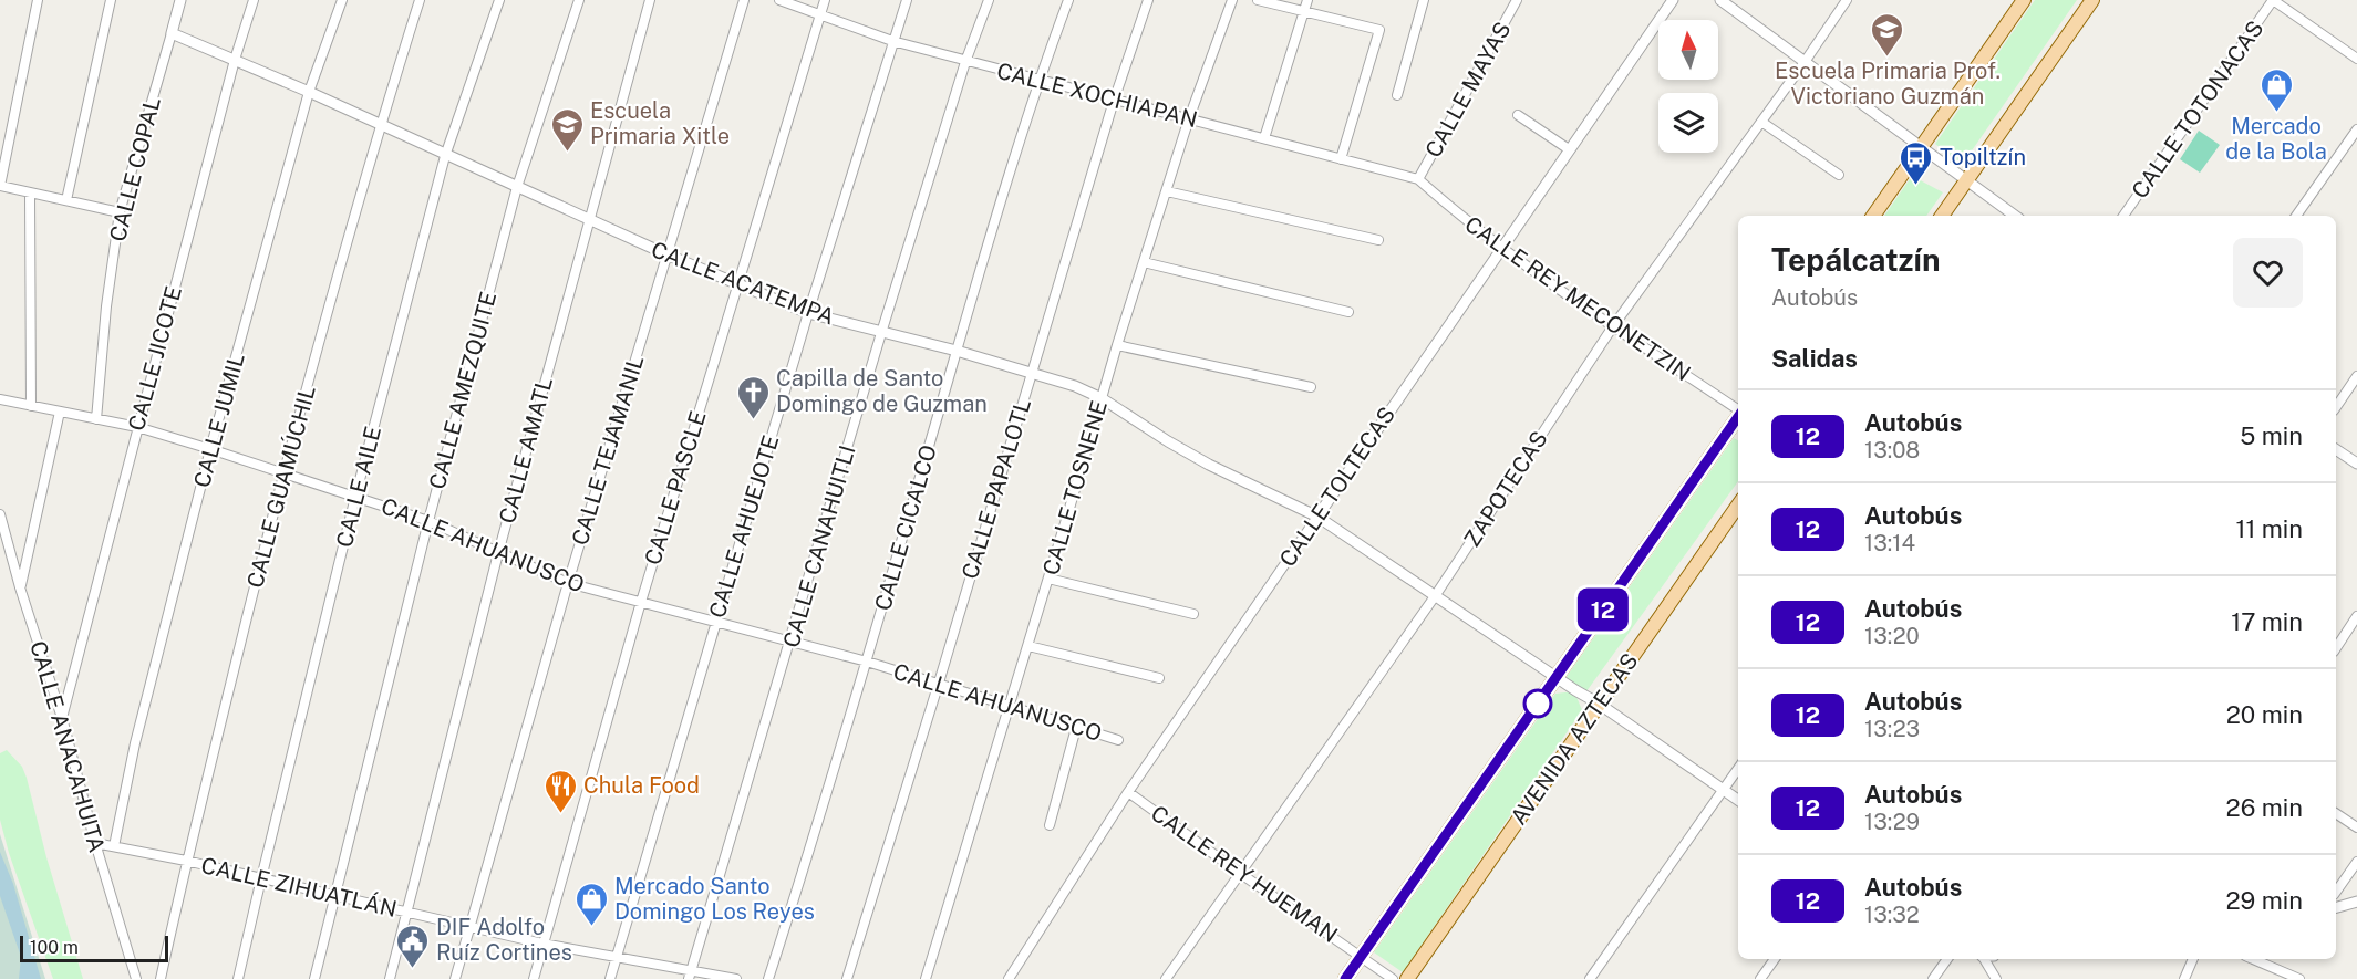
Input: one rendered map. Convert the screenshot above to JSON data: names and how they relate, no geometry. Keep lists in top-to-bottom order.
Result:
{
  "streets": {
    "main road": ["AVENIDA AZTECAS"],
    "street": [
      "CALLE MAYAS",
      "CALLE XOCHIAPAN",
      "CALLE TOTONACAS",
      "CALLE COPAL",
      "CALLE ACATEMPA",
      "CALLE REY MECONETZIN",
      "CALLE JICOTE",
      "CALLE AMEZQUITE",
      "CALLE JUMIL",
      "CALLE AMATL",
      "CALLE TEJAMANIL",
      "CALLE GUAMÚCHIL",
      "CALLE AILE",
      "CALLE TOLTECAS",
      "CALLE PASCLE",
      "CALLE TOSNENE",
      "CALLE PAPALOTL",
      "ZAPOTECAS",
      "CALLE AHUEJOTE",
      "CALLE CICALCO",
      "CALLE AHUANUSCO",
      "CALLE CANAHUITLI",
      "CALLE ANACAHUITA",
      "CALLE REY HUEMAN",
      "CALLE ZIHUATLÁN"
    ]
  },
  "crossings": [
    ["CALLE MAYAS", "CALLE XOCHIAPAN"],
    ["CALLE MAYAS", "CALLE REY MECONETZIN"],
    ["CALLE XOCHIAPAN", "CALLE REY MECONETZIN"],
    ["CALLE XOCHIAPAN", "CALLE PASCLE"],
    ["CALLE XOCHIAPAN", "CALLE TOSNENE"],
    ["CALLE XOCHIAPAN", "CALLE PAPALOTL"],
    ["CALLE XOCHIAPAN", "CALLE AHUEJOTE"],
    ["CALLE XOCHIAPAN", "CALLE CICALCO"],
    ["CALLE XOCHIAPAN", "CALLE CANAHUITLI"],
    ["CALLE COPAL", "CALLE ACATEMPA"],
    ["CALLE COPAL", "CALLE AHUANUSCO"],
    ["CALLE ACATEMPA", "CALLE JICOTE"],
    ["CALLE ACATEMPA", "CALLE AMEZQUITE"],
    ["CALLE ACATEMPA", "CALLE JUMIL"],
    ["CALLE ACATEMPA", "CALLE AMATL"],
    ["CALLE ACATEMPA", "CALLE TEJAMANIL"],
    ["CALLE ACATEMPA", "CALLE GUAMÚCHIL"],
    ["CALLE ACATEMPA", "CALLE AILE"],
    ["CALLE ACATEMPA", "CALLE TOLTECAS"],
    ["CALLE ACATEMPA", "CALLE PASCLE"],
    ["CALLE ACATEMPA", "CALLE TOSNENE"],
    ["CALLE ACATEMPA", "CALLE PAPALOTL"],
    ["CALLE ACATEMPA", "ZAPOTECAS"],
    ["CALLE ACATEMPA", "CALLE AHUEJOTE"],
    ["CALLE ACATEMPA", "CALLE CICALCO"],
    ["CALLE ACATEMPA", "CALLE CANAHUITLI"],
    ["CALLE ACATEMPA", "AVENIDA AZTECAS"],
    ["CALLE REY MECONETZIN", "CALLE TOLTECAS"],
    ["CALLE REY MECONETZIN", "ZAPOTECAS"],
    ["CALLE JICOTE", "CALLE AHUANUSCO"],
    ["CALLE JICOTE", "CALLE ANACAHUITA"],
    ["CALLE AMEZQUITE", "CALLE AHUANUSCO"],
    ["CALLE AMEZQUITE", "CALLE ZIHUATLÁN"],
    ["CALLE JUMIL", "CALLE AHUANUSCO"],
    ["CALLE JUMIL", "CALLE ZIHUATLÁN"],
    ["CALLE AMATL", "CALLE AHUANUSCO"],
    ["CALLE AMATL", "CALLE ZIHUATLÁN"],
    ["CALLE TEJAMANIL", "CALLE AHUANUSCO"],
    ["CALLE TEJAMANIL", "CALLE ZIHUATLÁN"],
    ["CALLE GUAMÚCHIL", "CALLE AHUANUSCO"],
    ["CALLE GUAMÚCHIL", "CALLE ZIHUATLÁN"],
    ["CALLE AILE", "CALLE AHUANUSCO"],
    ["CALLE AILE", "CALLE ZIHUATLÁN"],
    ["CALLE TOLTECAS", "CALLE REY HUEMAN"],
    ["CALLE PASCLE", "CALLE AHUANUSCO"],
    ["CALLE PASCLE", "CALLE ZIHUATLÁN"],
    ["CALLE TOSNENE", "CALLE AHUANUSCO"],
    ["CALLE PAPALOTL", "CALLE AHUANUSCO"],
    ["ZAPOTECAS", "CALLE REY HUEMAN"],
    ["CALLE AHUEJOTE", "CALLE AHUANUSCO"],
    ["CALLE AHUEJOTE", "CALLE ZIHUATLÁN"],
    ["CALLE CICALCO", "CALLE AHUANUSCO"],
    ["CALLE AHUANUSCO", "CALLE CANAHUITLI"],
    ["CALLE CANAHUITLI", "CALLE ZIHUATLÁN"],
    ["CALLE ANACAHUITA", "CALLE ZIHUATLÁN"]
  ],
  "places": {
    "school or university": ["Escuela Primaria Prof. Victoriano Guzmán", "Escuela Primaria Xitle"],
    "shop": ["Mercado de la Bola", "Mercado Santo Domingo Los Reyes"],
    "bus stop": ["Topiltzín"],
    "church": ["Capilla de Santo Domingo de Guzman"],
    "restaurant": ["Chula Food"],
    "public building": ["DIF Adolfo Ruíz Cortines"]
  },
  "lines": ["bus line 12"],
  "scale_bar": "100 m",
  "north": "top",
  "page": {
    "on_map": "12",
    "heading": [
      ["Tepálcatzín", "Autobús"],
      "Salidas"
    ],
    "list": [
      {
        "mark": "12",
        "name": "Autobús",
        "note": "13:08",
        "value": "5 min"
      },
      {
        "mark": "12",
        "name": "Autobús",
        "note": "13:14",
        "value": "11 min"
      },
      {
        "mark": "12",
        "name": "Autobús",
        "note": "13:20",
        "value": "17 min"
      },
      {
        "mark": "12",
        "name": "Autobús",
        "note": "13:23",
        "value": "20 min"
      },
      {
        "mark": "12",
        "name": "Autobús",
        "note": "13:29",
        "value": "26 min"
      },
      {
        "mark": "12",
        "name": "Autobús",
        "note": "13:32",
        "value": "29 min"
      }
    ],
    "scale": "100 m"
  }
}
